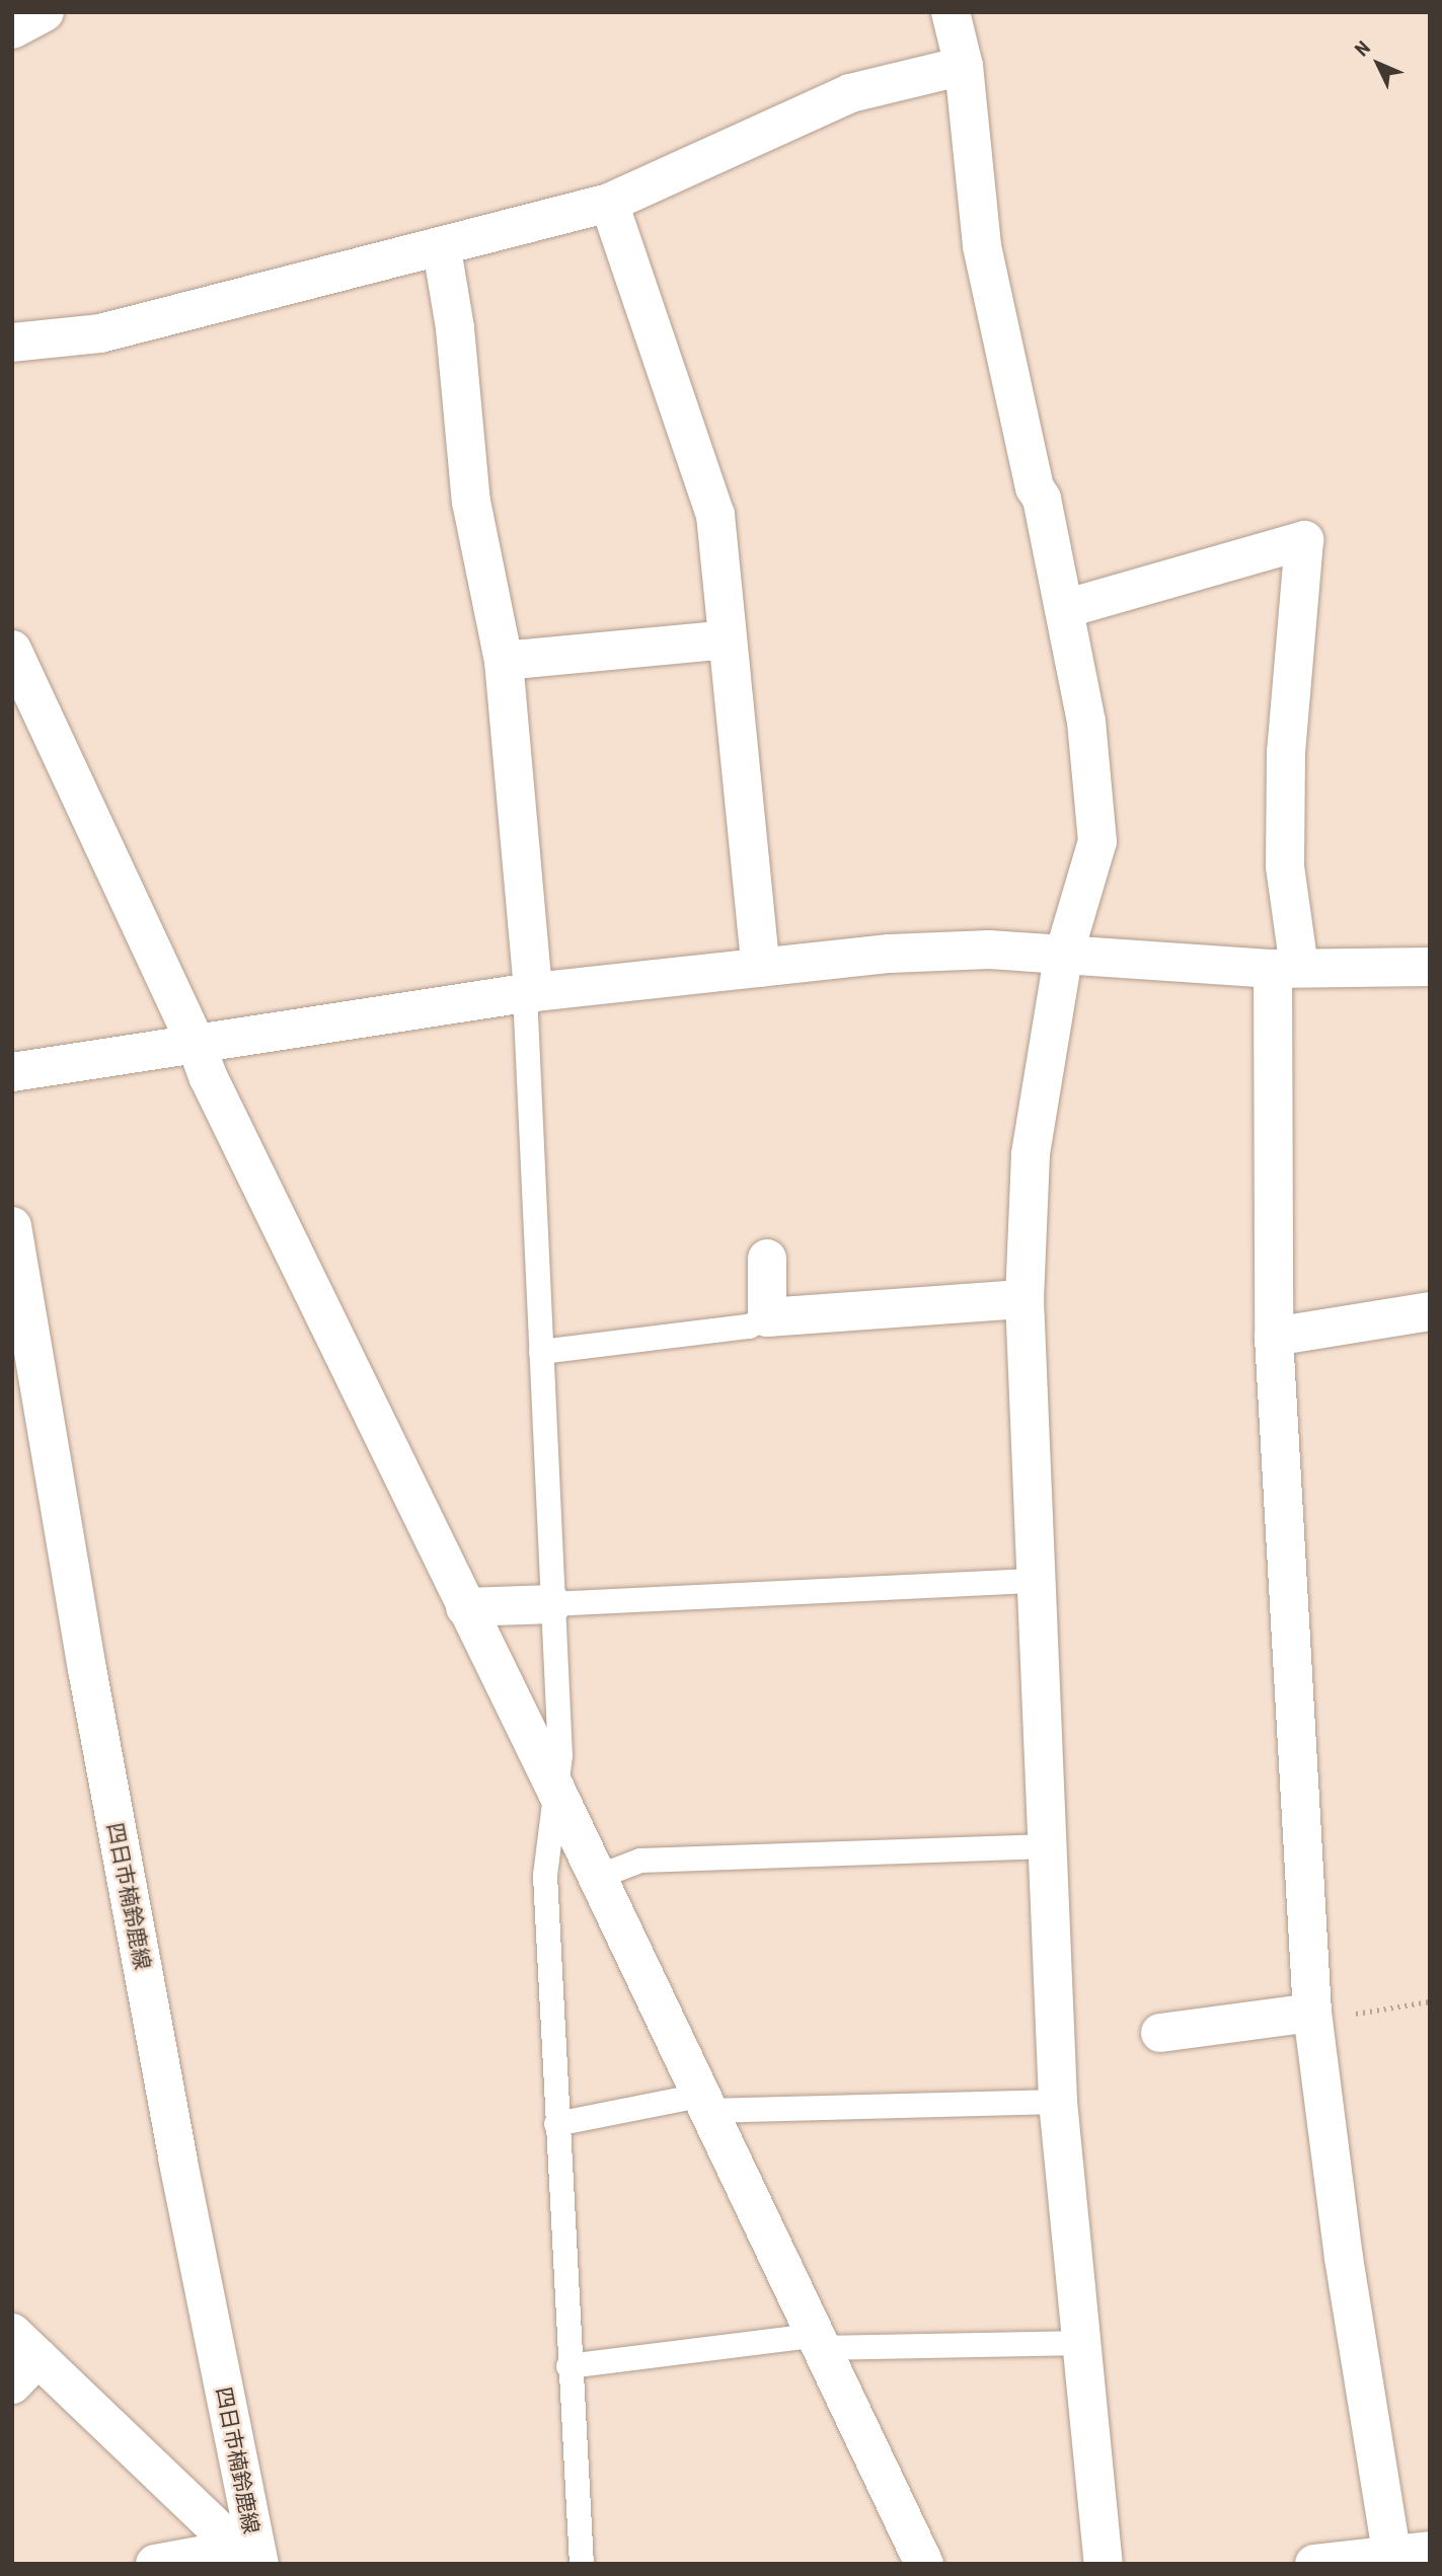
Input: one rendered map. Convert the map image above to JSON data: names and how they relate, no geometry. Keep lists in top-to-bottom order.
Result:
{
  "streets": {
    "street": ["四日市楠鈴鹿線"]
  },
  "north": "top left"
}
